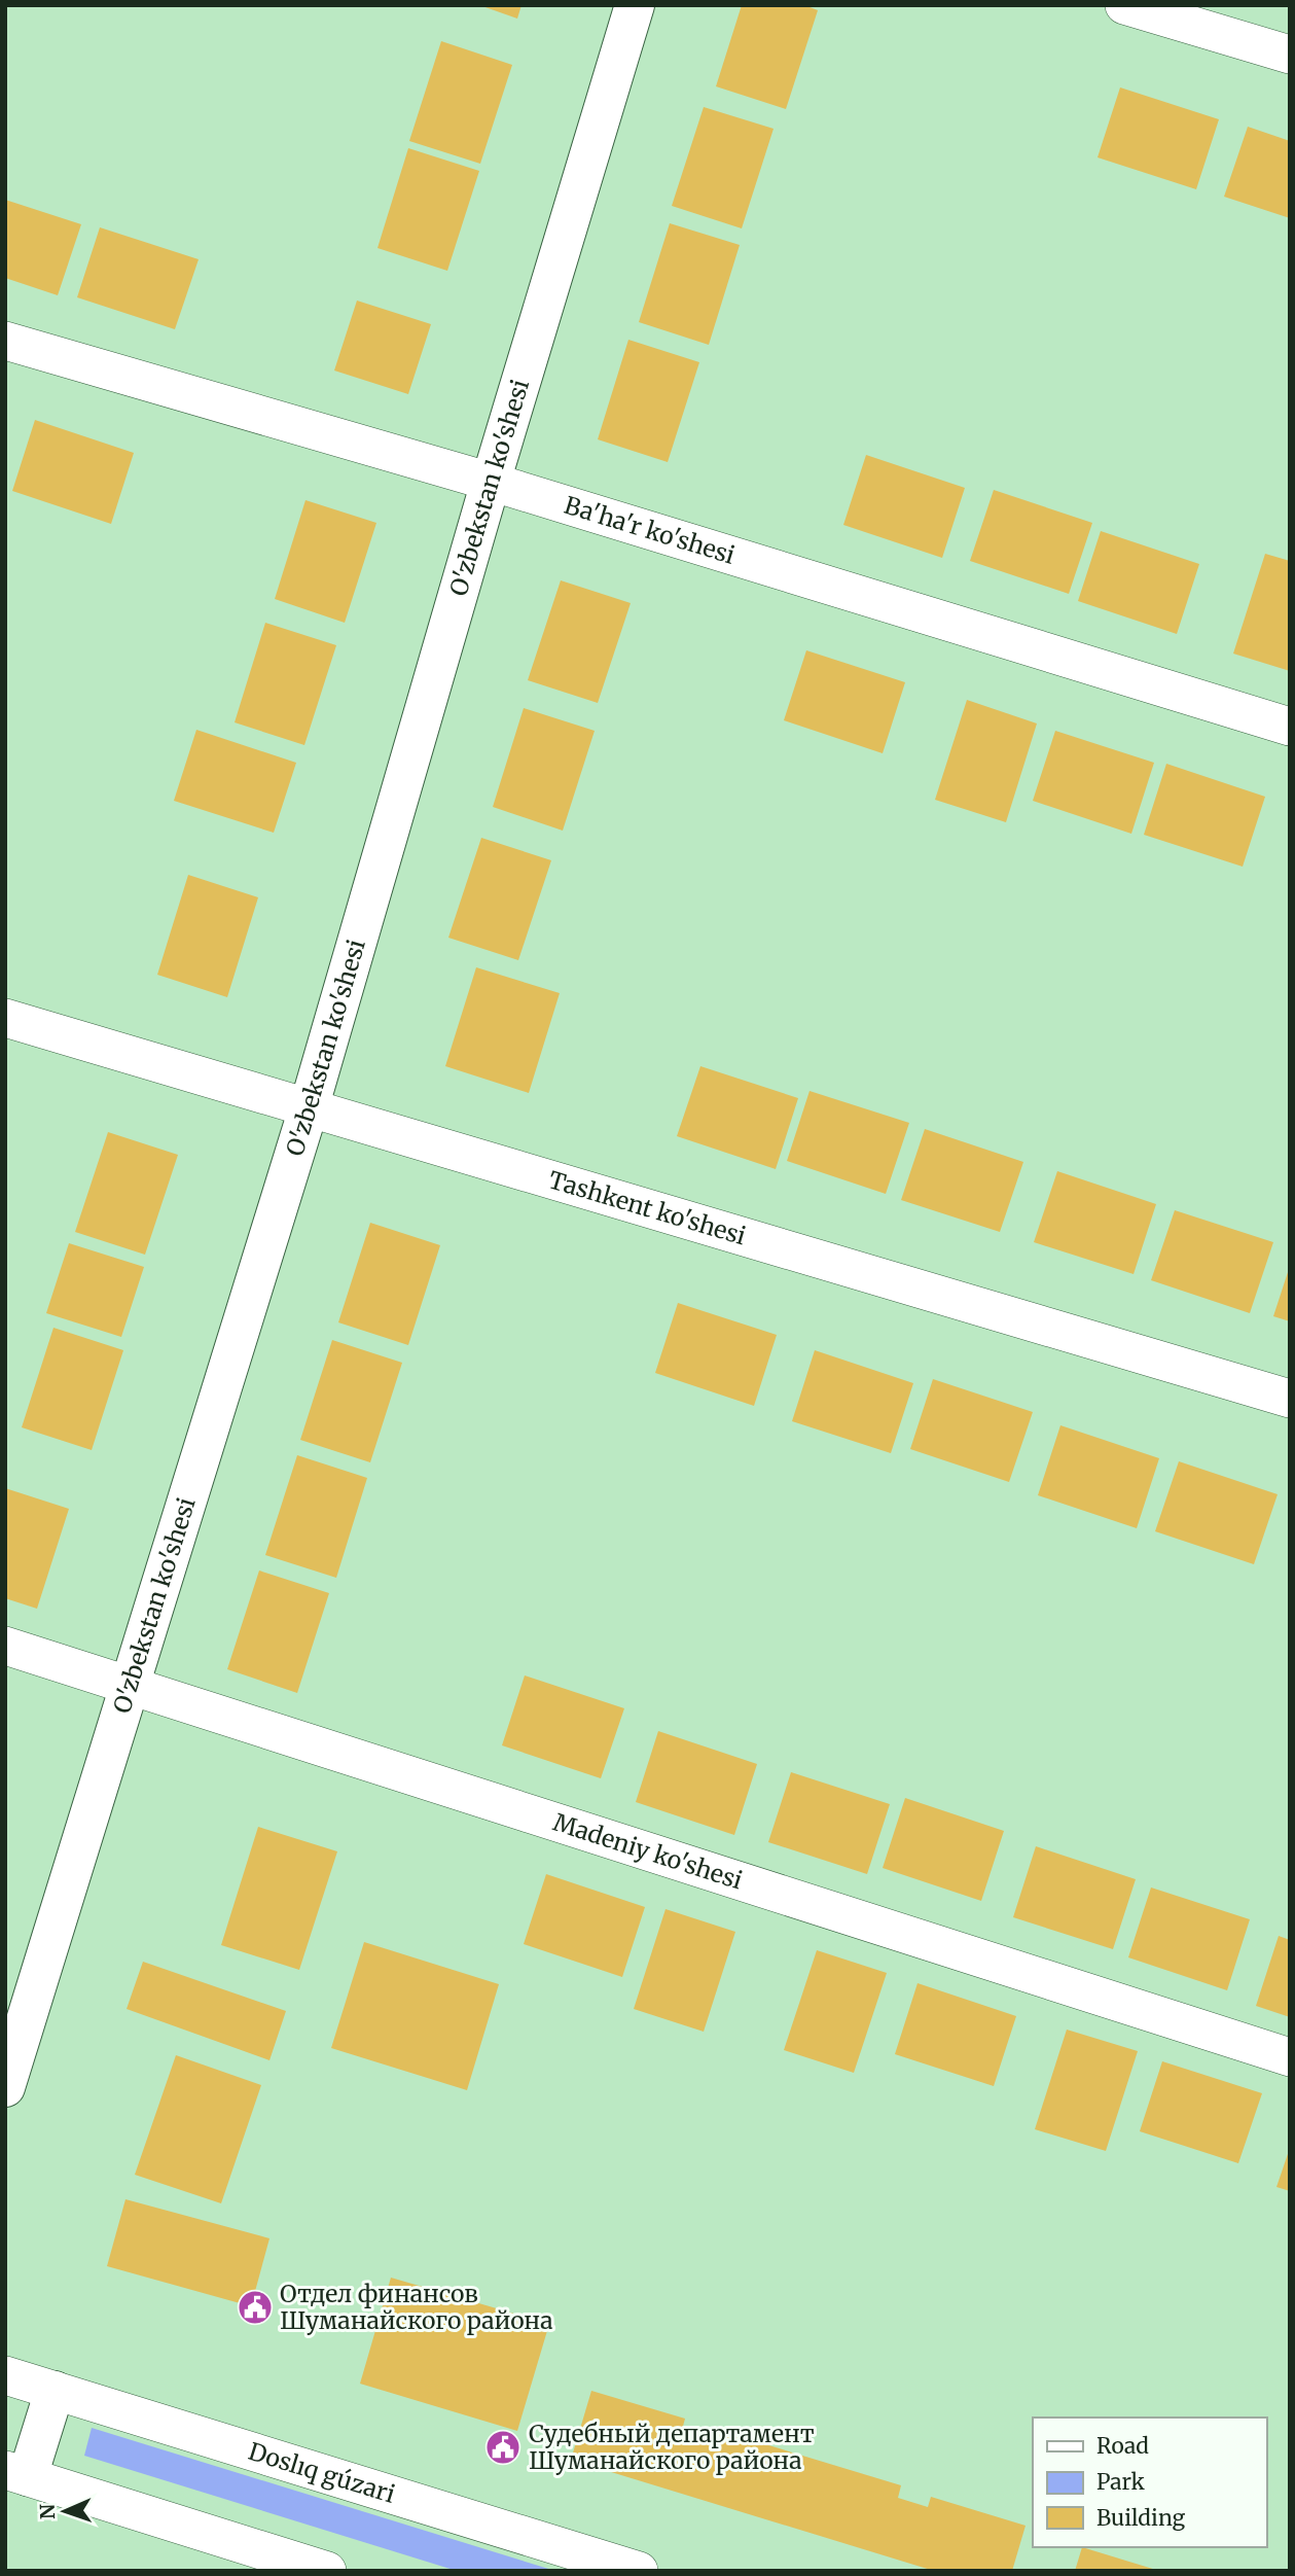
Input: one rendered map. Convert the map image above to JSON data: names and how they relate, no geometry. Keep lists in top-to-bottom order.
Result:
{
  "streets": {
    "main road": ["O'zbekstan ko'shesi"],
    "street": [
      "Ba'ha'r ko'shesi",
      "Tashkent ko'shesi",
      "Madeniy ko'shesi",
      "Doslıq gúzari"
    ]
  },
  "crossings": [
    ["O'zbekstan ko'shesi", "Ba'ha'r ko'shesi"],
    ["O'zbekstan ko'shesi", "Tashkent ko'shesi"],
    ["O'zbekstan ko'shesi", "Madeniy ko'shesi"]
  ],
  "places": {
    "public building": ["Отдел финансов Шуманайского района", "Судебный департамент Шуманайского района"]
  },
  "legend": ["Road", "Park", "Building"],
  "north": "left"
}
